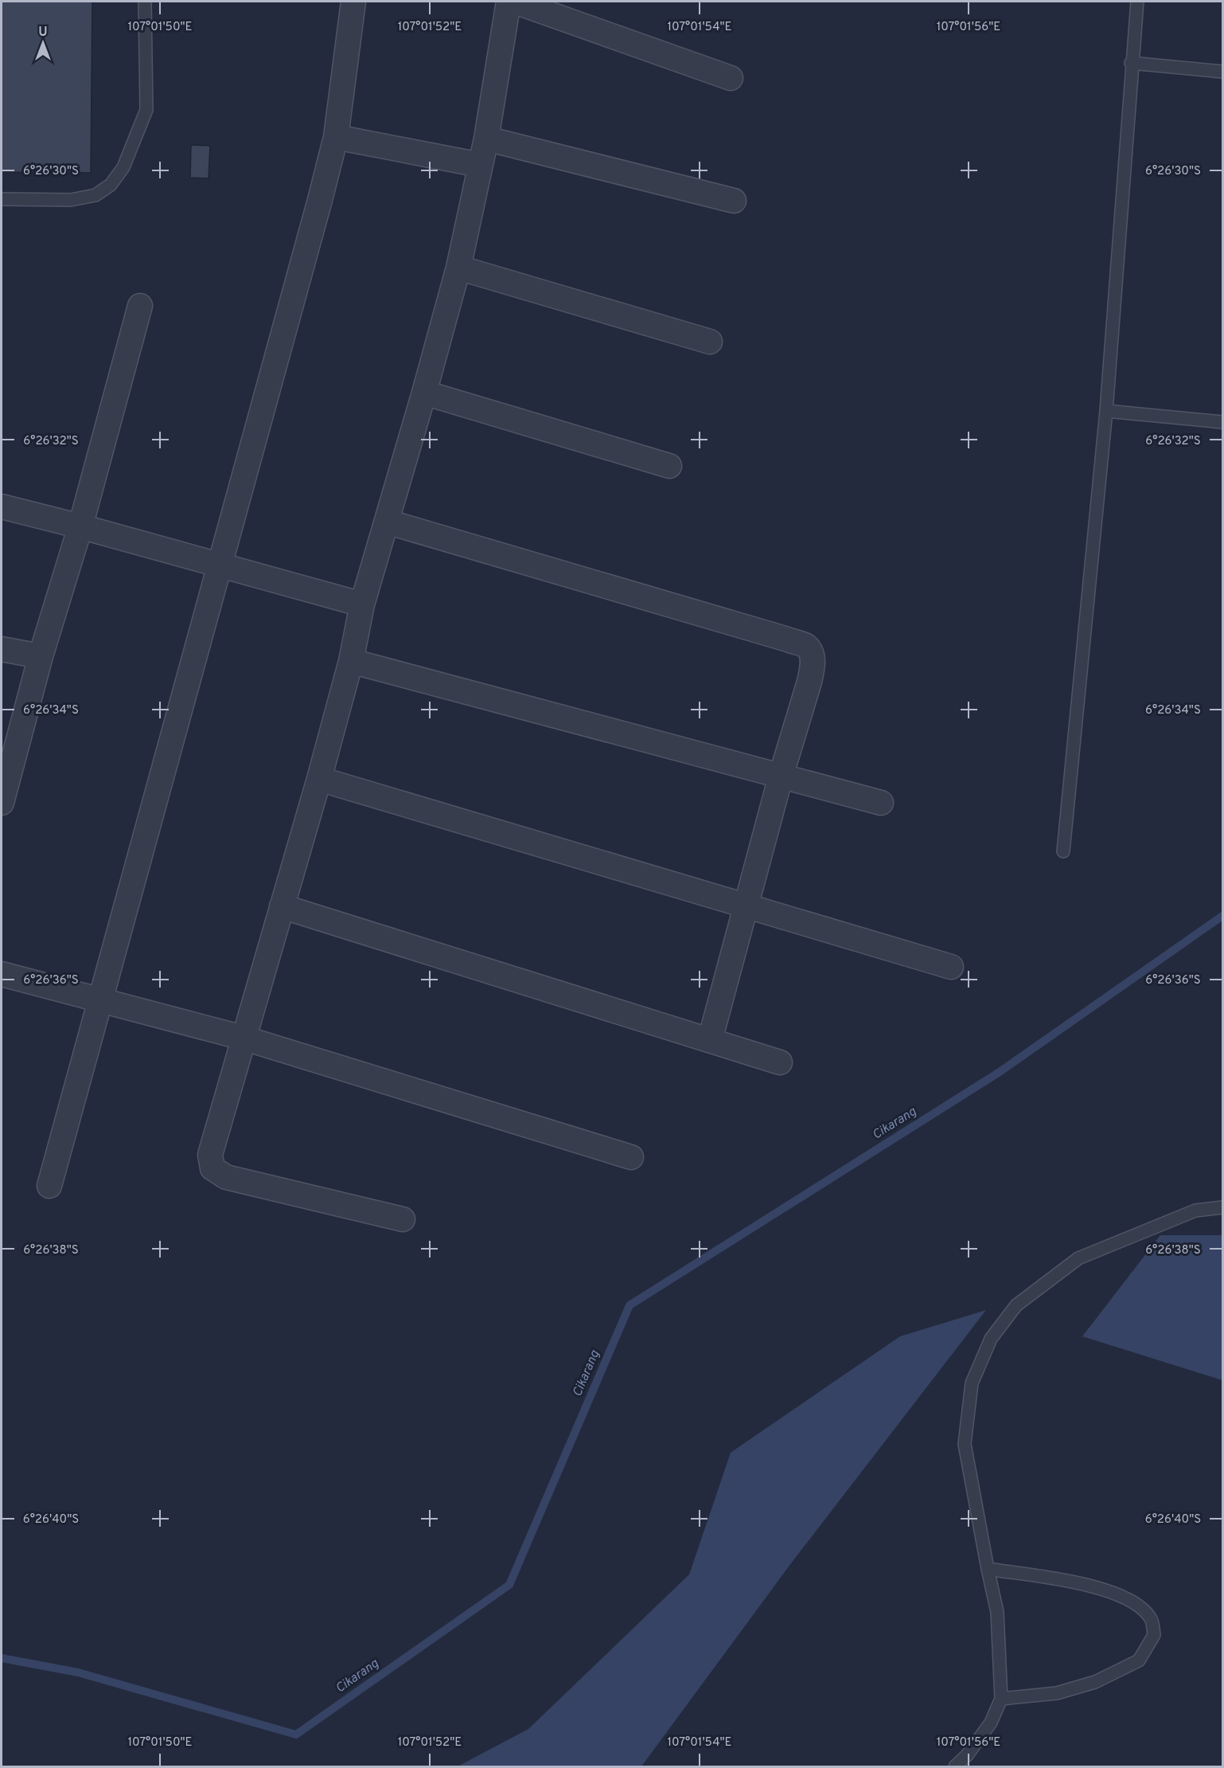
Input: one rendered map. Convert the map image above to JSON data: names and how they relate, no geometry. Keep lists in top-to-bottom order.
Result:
{
  "water": ["Cikarang"],
  "north": "top",
  "coordinates": [
    "107°01'50\"E",
    "107°01'52\"E",
    "107°01'54\"E",
    "107°01'56\"E",
    "6°26'30\"S",
    "6°26'32\"S",
    "6°26'34\"S",
    "6°26'36\"S",
    "6°26'38\"S",
    "6°26'40\"S"
  ]
}
